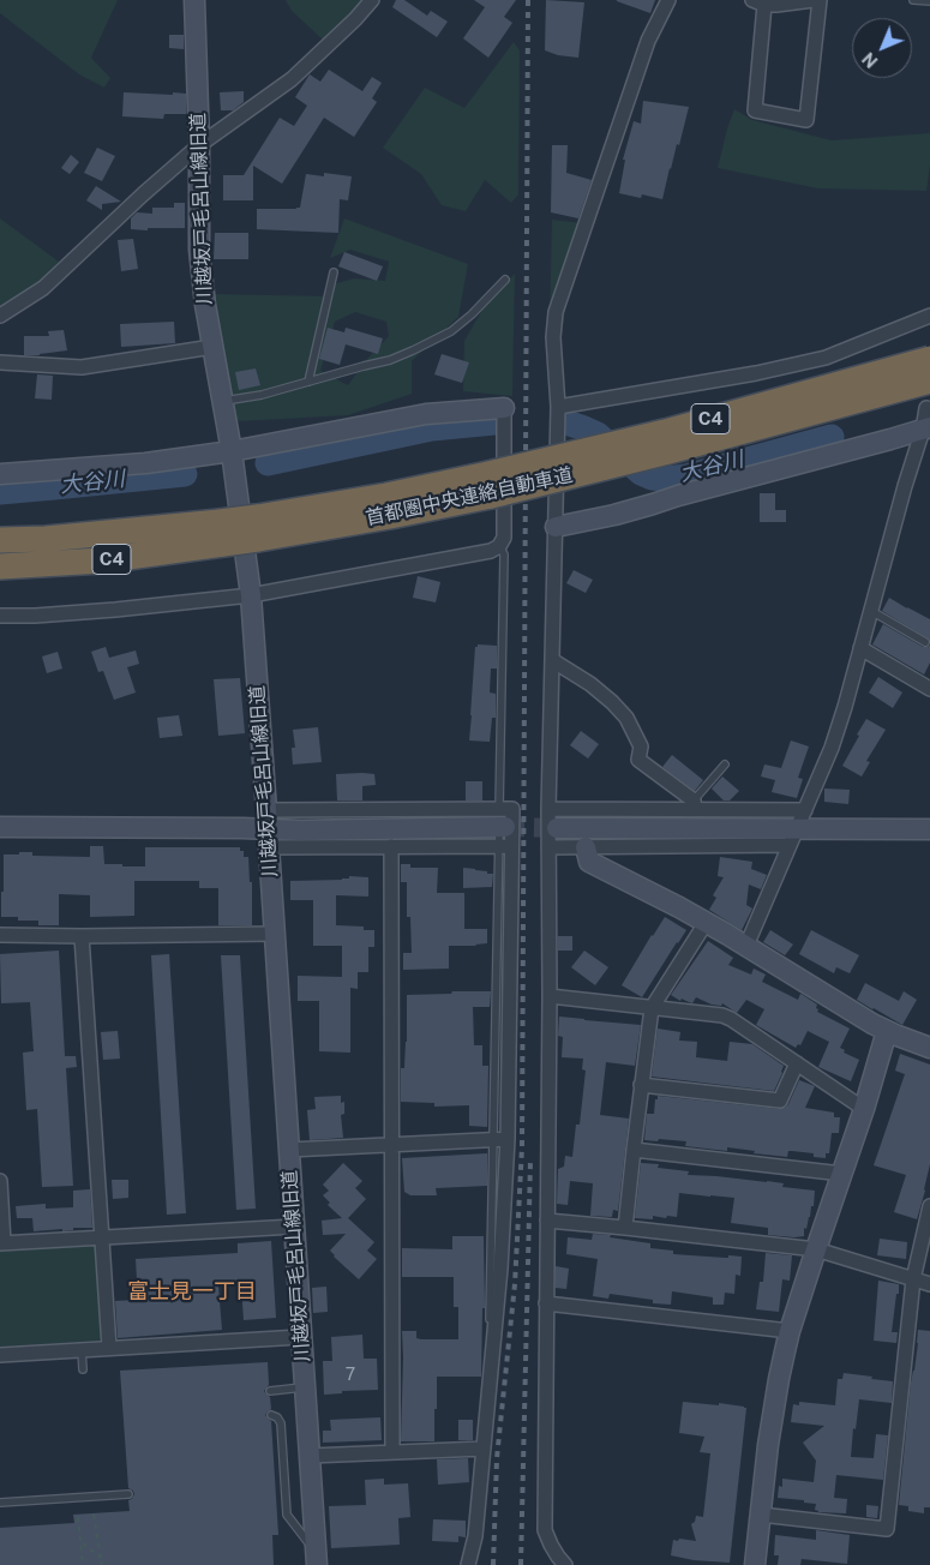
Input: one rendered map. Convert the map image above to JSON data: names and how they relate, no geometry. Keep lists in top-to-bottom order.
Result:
{
  "streets": {
    "highway": ["C4", "首都圏中央連絡自動車道"],
    "street": ["川越坂戸毛呂山線旧道"]
  },
  "districts": ["富士見一丁目"],
  "water": ["大谷川"],
  "house_numbers": ["7"],
  "north": "bottom left"
}
